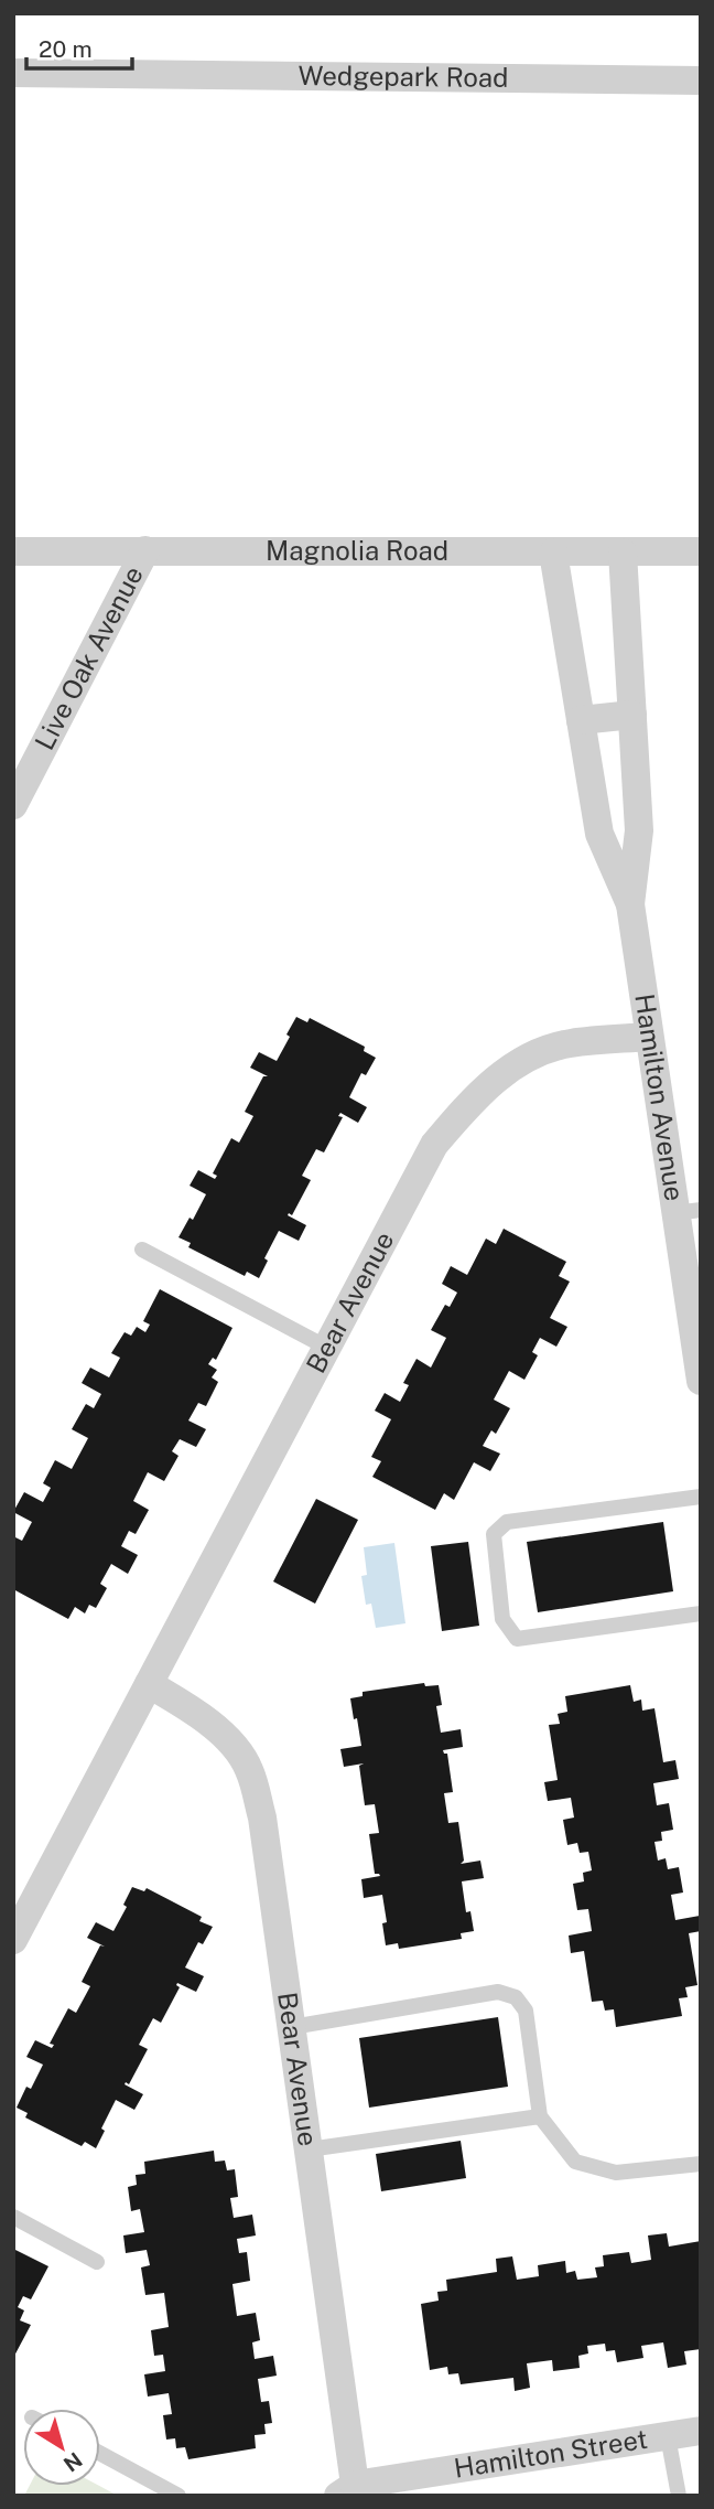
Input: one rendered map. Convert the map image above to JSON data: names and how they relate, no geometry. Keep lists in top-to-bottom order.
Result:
{
  "streets": {
    "street": [
      "Wedgepark Road",
      "Magnolia Road",
      "Live Oak Avenue",
      "Hamilton Avenue",
      "Bear Avenue",
      "Hamilton Street"
    ]
  },
  "crossings": [
    ["Magnolia Road", "Live Oak Avenue"],
    ["Magnolia Road", "Hamilton Avenue"],
    ["Hamilton Avenue", "Bear Avenue"],
    ["Bear Avenue", "Hamilton Street"]
  ],
  "scale_bar": "20 m",
  "north": "bottom right"
}
